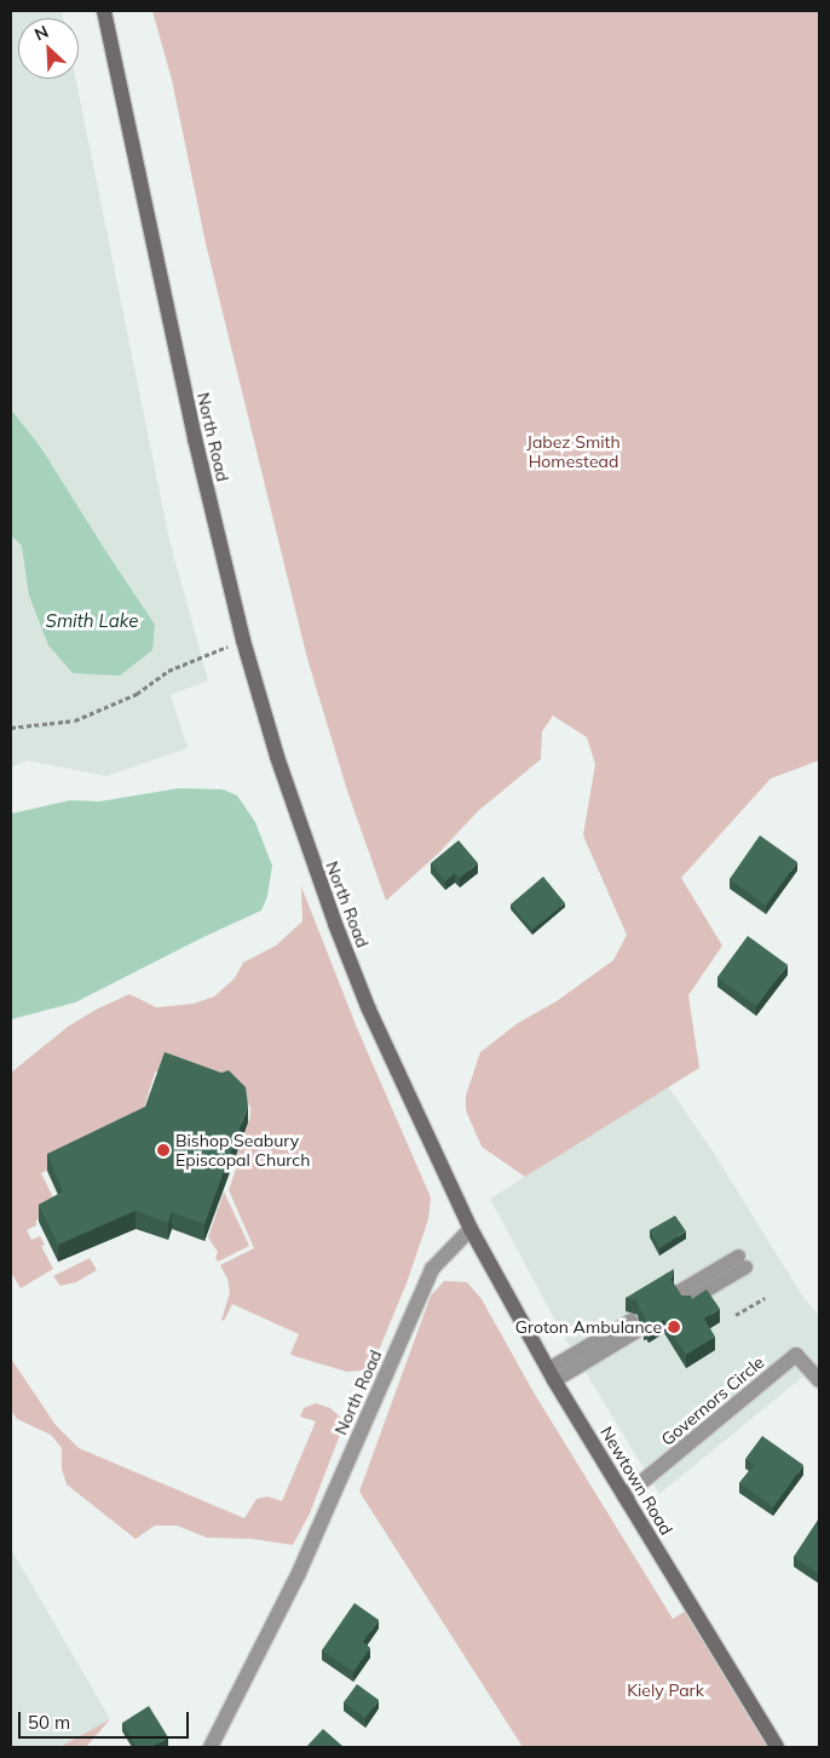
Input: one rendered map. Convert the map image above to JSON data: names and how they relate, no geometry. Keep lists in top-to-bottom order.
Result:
{
  "streets": {
    "main road": ["North Road", "Newtown Road"],
    "street": ["Governors Circle"]
  },
  "crossings": [
    ["North Road", "Newtown Road"],
    ["Governors Circle", "Newtown Road"]
  ],
  "water": ["Smith Lake"],
  "parks": ["Jabez Smith Homestead", "Kiely Park"],
  "places": ["Bishop Seabury Episcopal Church", "Groton Ambulance"],
  "scale_bar": "50 m",
  "north": "top left"
}
